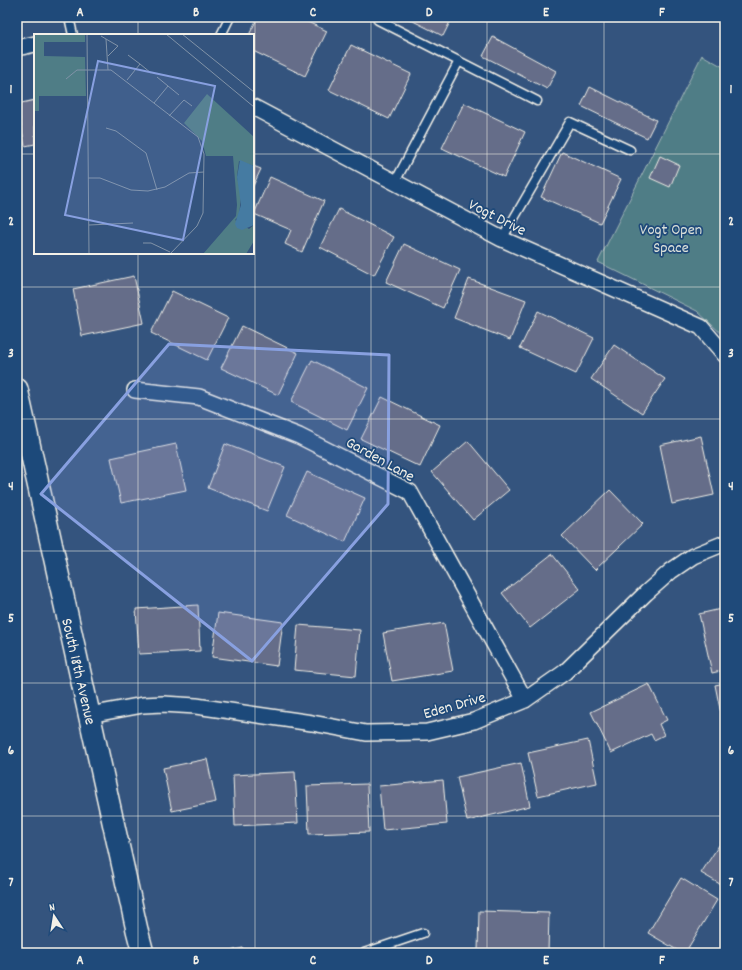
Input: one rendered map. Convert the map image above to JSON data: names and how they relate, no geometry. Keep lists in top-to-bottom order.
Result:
{
  "streets": {
    "street": [
      "Vogt Drive",
      "Garden Lane",
      "South 18th Avenue",
      "Eden Drive"
    ]
  },
  "crossings": [
    ["Garden Lane", "Eden Drive"],
    ["South 18th Avenue", "Eden Drive"]
  ],
  "parks": ["Vogt Open Space"],
  "north": "top",
  "grid": {
    "columns": [
      "A",
      "B",
      "C",
      "D",
      "E",
      "F"
    ],
    "rows": [
      "1",
      "2",
      "3",
      "4",
      "5",
      "6",
      "7"
    ]
  }
}
